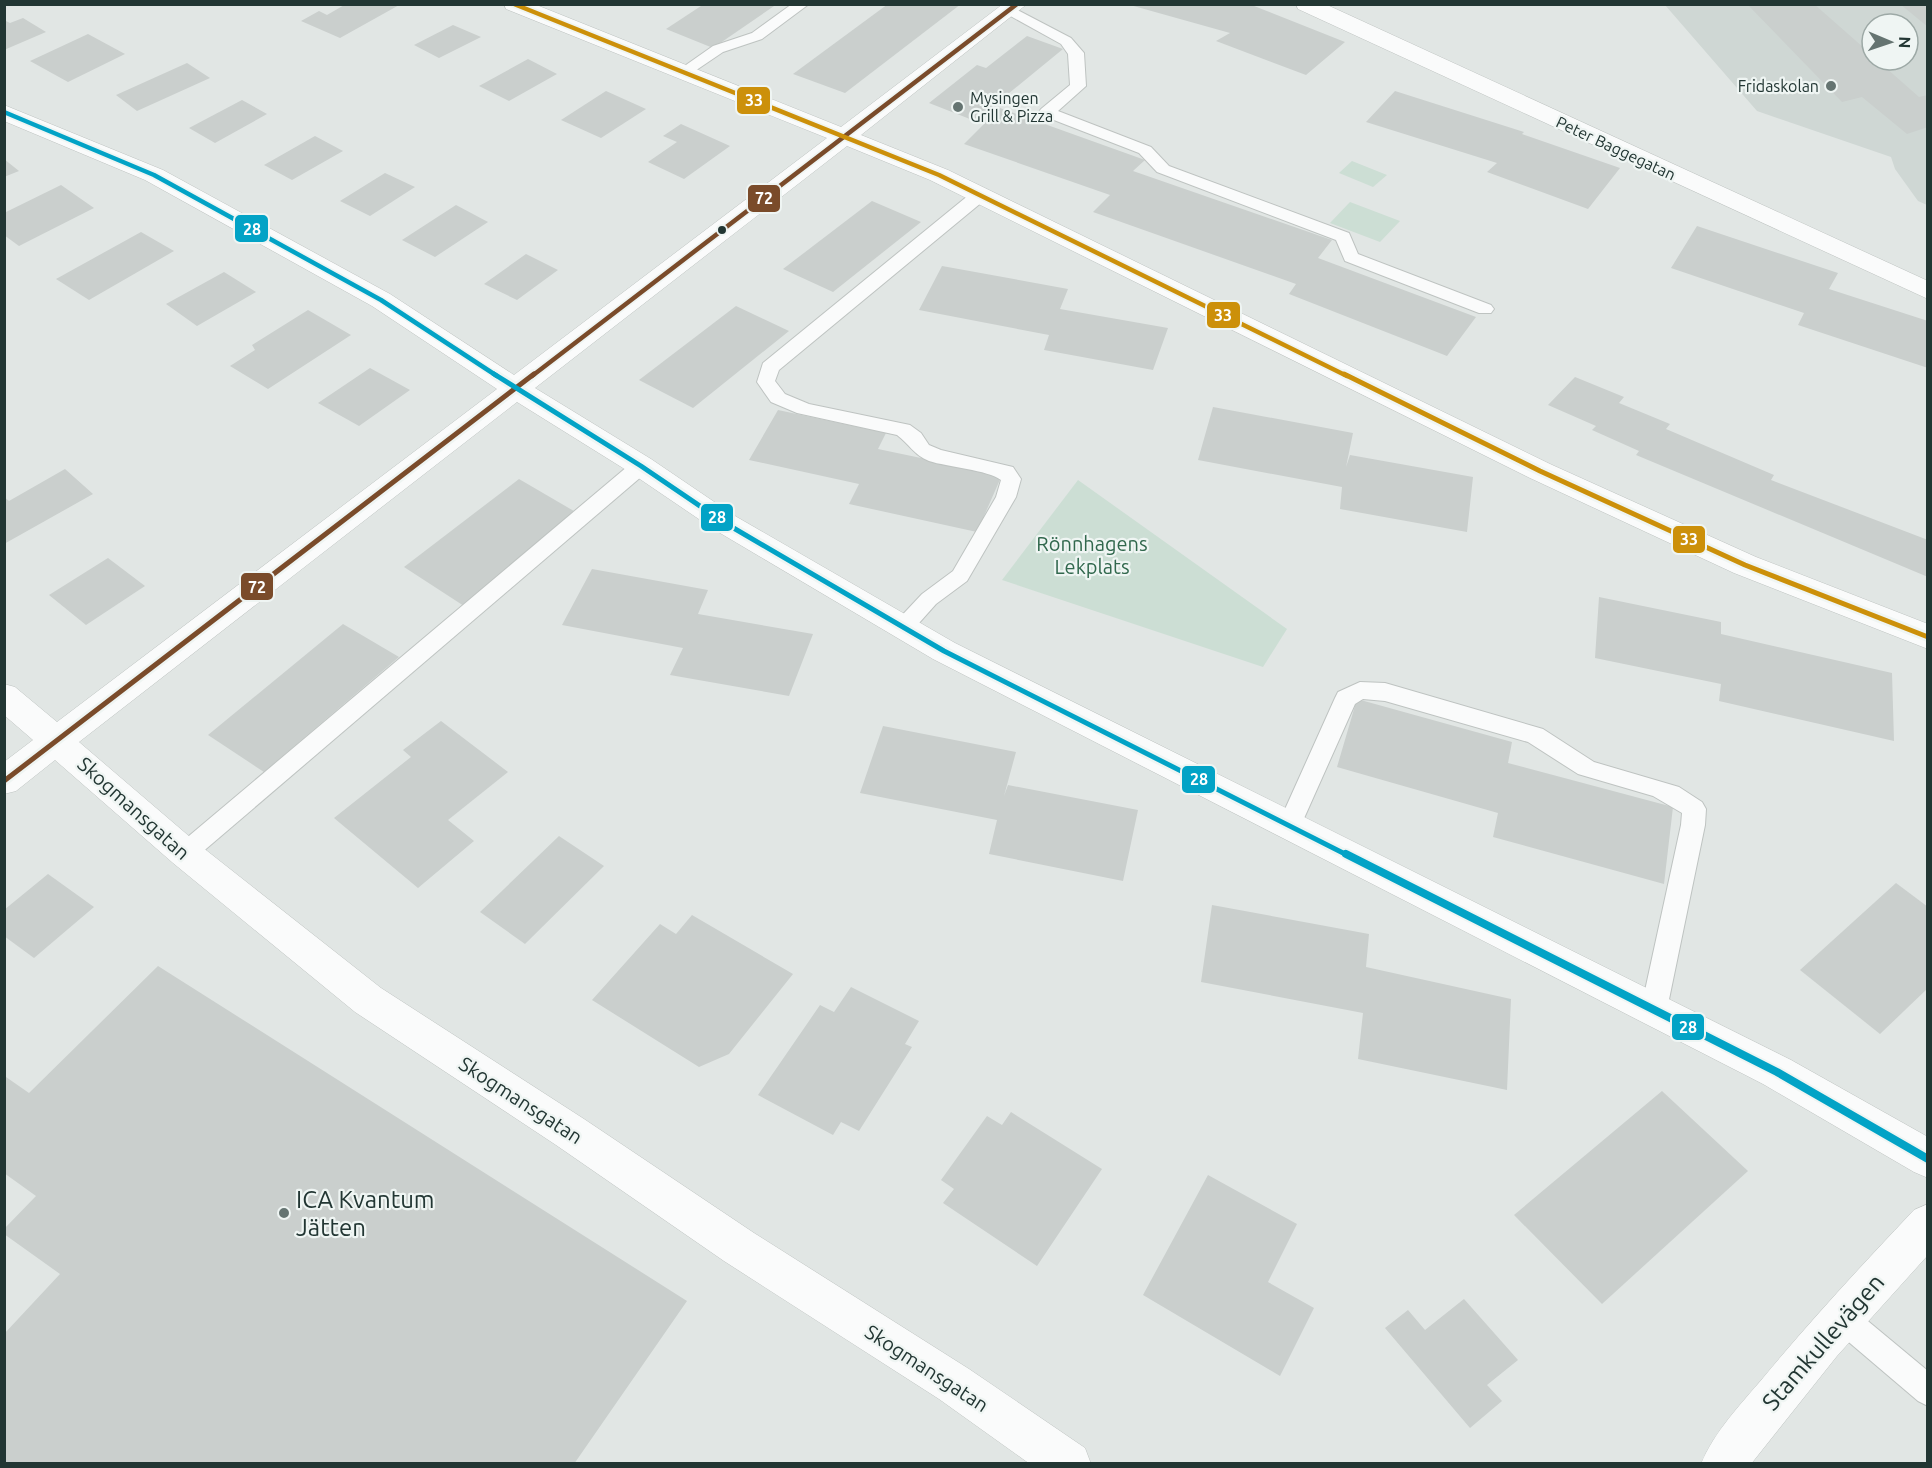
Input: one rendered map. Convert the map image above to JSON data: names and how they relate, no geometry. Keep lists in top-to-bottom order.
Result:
{
  "streets": {
    "street": ["Peter Baggegatan", "Skogmansgatan", "Stamkullevägen"]
  },
  "parks": ["Rönnhagens Lekplats"],
  "places": ["Fridaskolan", "Mysingen Grill & Pizza", "ICA Kvantum Jätten"],
  "lines": ["transit line 72", "transit line 33", "transit line 28"],
  "north": "right"
}
